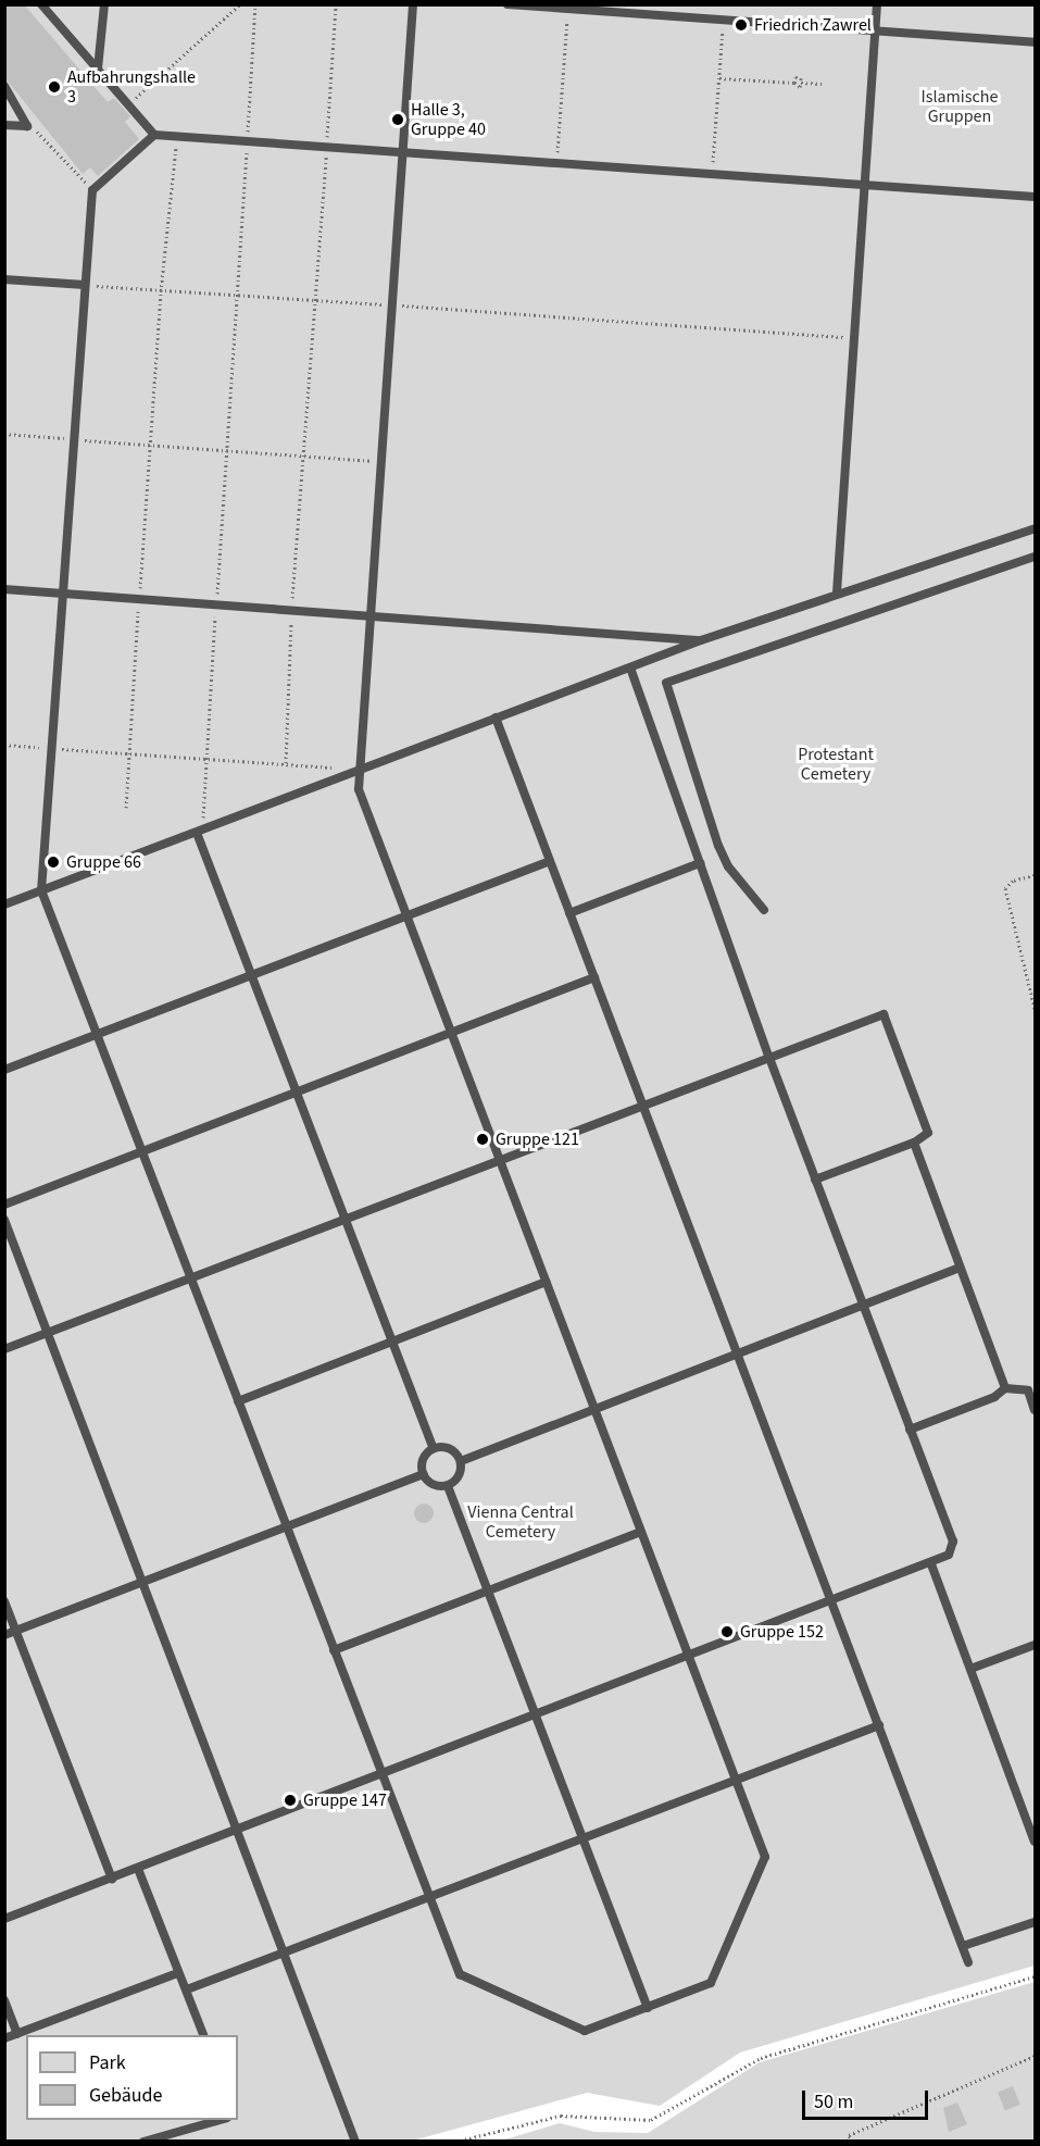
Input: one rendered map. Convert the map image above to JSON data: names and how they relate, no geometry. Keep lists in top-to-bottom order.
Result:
{
  "parks": ["Islamische Gruppen", "Protestant Cemetery", "Vienna Central Cemetery"],
  "places": [
    "Friedrich Zawrel",
    "Aufbahrungshalle 3",
    "Halle 3, Gruppe 40",
    "Gruppe 66",
    "Gruppe 121",
    "Gruppe 152",
    "Gruppe 147"
  ],
  "legend": ["Park", "Gebäude"],
  "scale_bar": "50 m"
}
